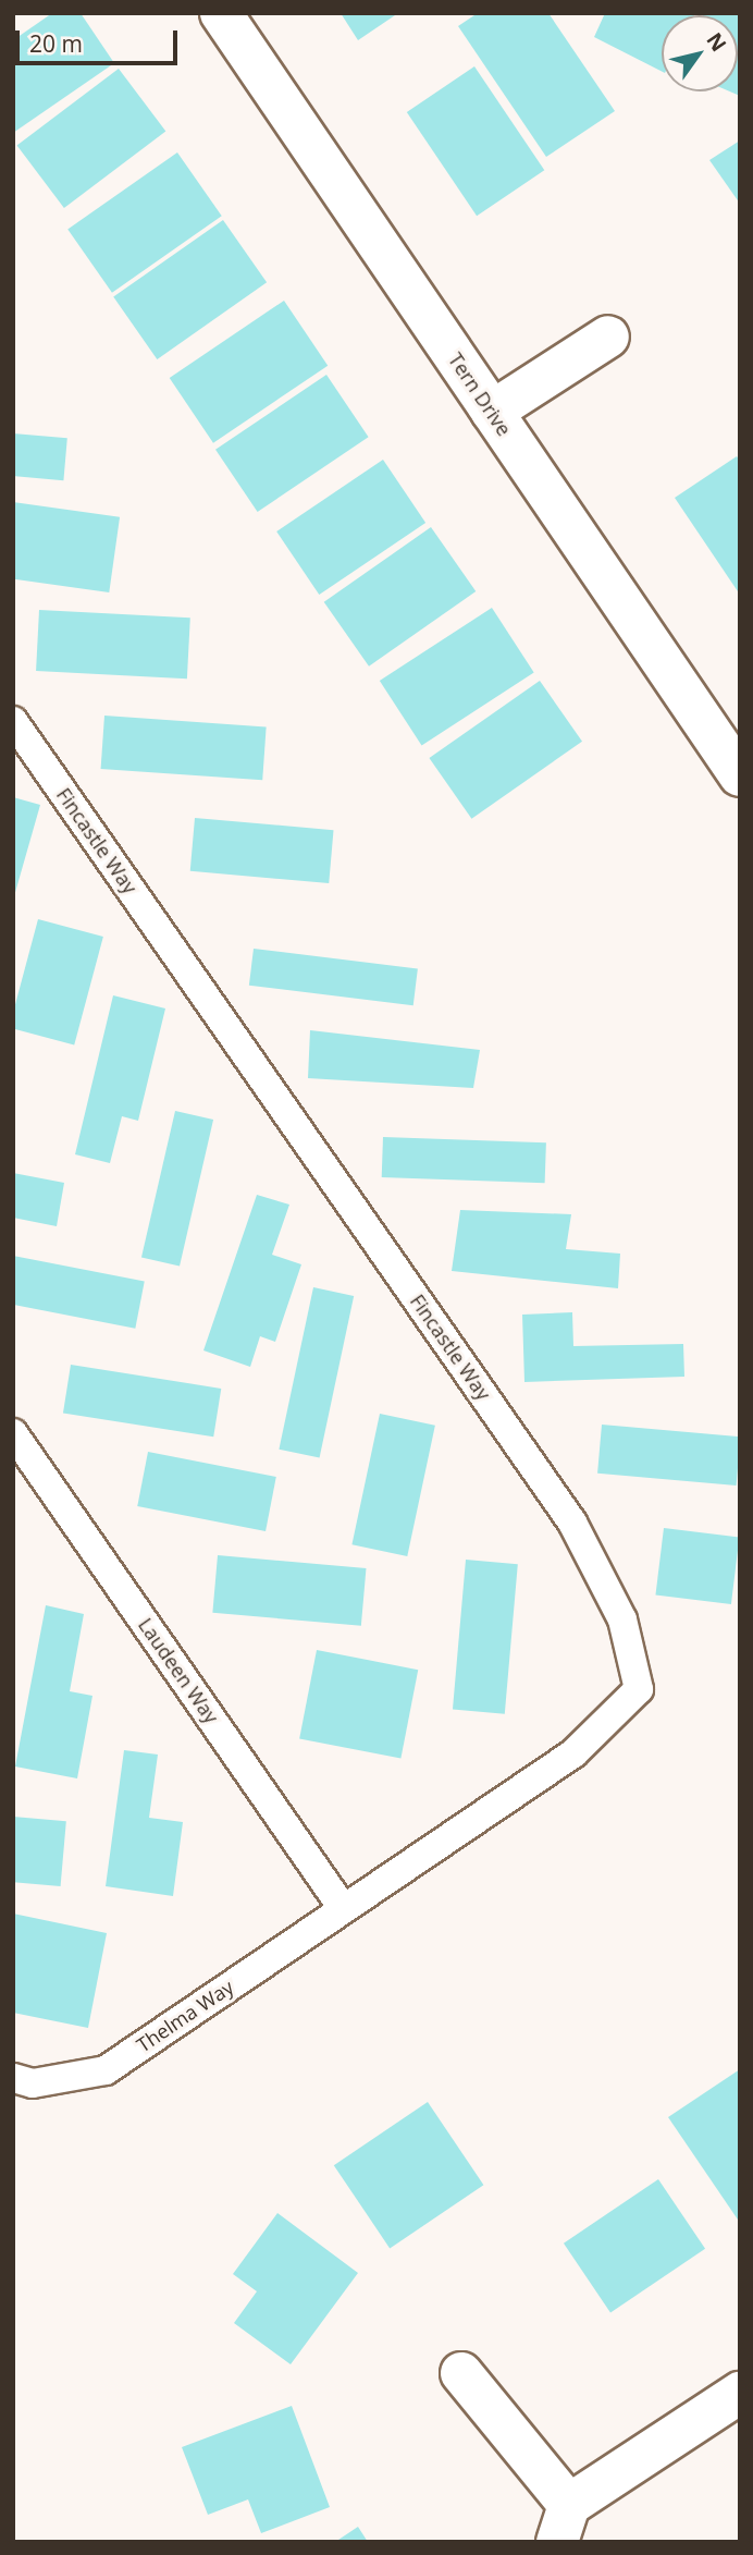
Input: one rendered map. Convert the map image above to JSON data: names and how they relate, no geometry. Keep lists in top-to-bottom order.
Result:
{
  "streets": {
    "street": ["Tern Drive"],
    "lane": ["Fincastle Way", "Laudeen Way", "Thelma Way"]
  },
  "crossings": [
    ["Fincastle Way", "Laudeen Way"],
    ["Fincastle Way", "Thelma Way"],
    ["Laudeen Way", "Thelma Way"]
  ],
  "scale_bar": "20 m",
  "north": "top right"
}
